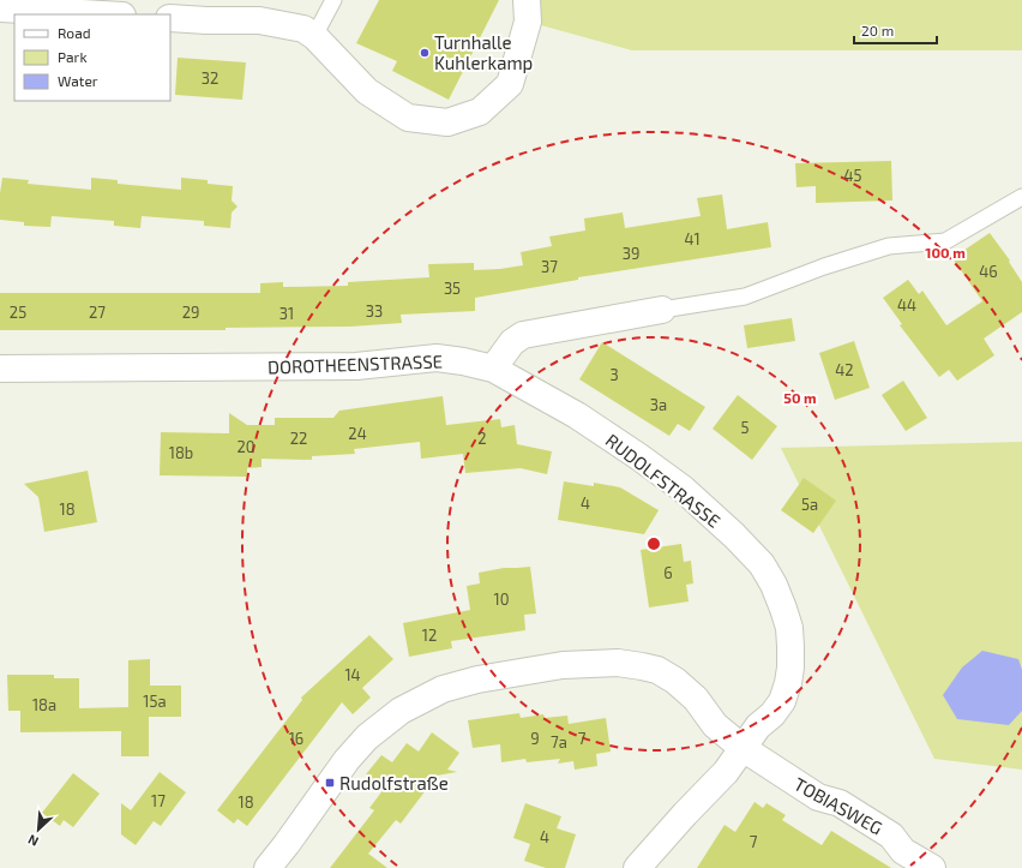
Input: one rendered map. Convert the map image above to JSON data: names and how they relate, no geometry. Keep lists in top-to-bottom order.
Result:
{
  "streets": {
    "street": ["DOROTHEENSTRASSE", "RUDOLFSTRASSE", "TOBIASWEG"]
  },
  "crossings": [
    ["DOROTHEENSTRASSE", "RUDOLFSTRASSE"],
    ["RUDOLFSTRASSE", "TOBIASWEG"]
  ],
  "places": {
    "other": ["Turnhalle Kuhlerkamp"],
    "transit": ["Rudolfstraße"]
  },
  "house_numbers": [
    "32",
    "45",
    "41",
    "39",
    "37",
    "46",
    "35",
    "44",
    "33",
    "25",
    "27",
    "29",
    "31",
    "42",
    "3",
    "3a",
    "5",
    "24",
    "22",
    "2",
    "20",
    "18b",
    "4",
    "5a",
    "18",
    "6",
    "10",
    "12",
    "14",
    "15a",
    "18a",
    "16",
    "9",
    "7",
    "7a",
    "17",
    "18",
    "4",
    "7"
  ],
  "legend": ["Road", "Park", "Water"],
  "scale_bar": "20 m",
  "north": "bottom left",
  "rings": ["100 m", "50 m"]
}
